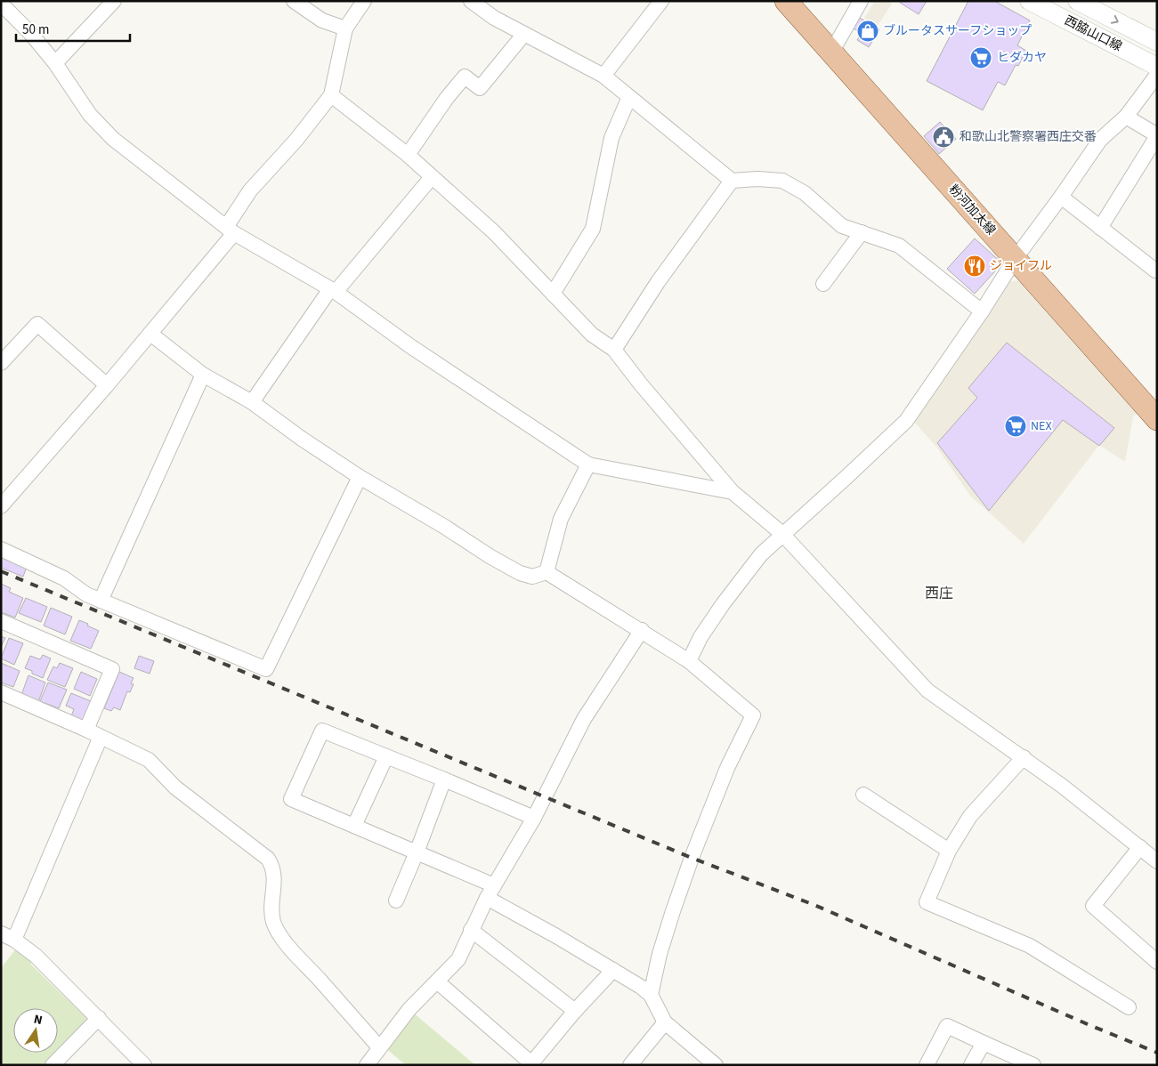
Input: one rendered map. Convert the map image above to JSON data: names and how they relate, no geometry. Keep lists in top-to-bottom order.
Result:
{
  "streets": {
    "main road": ["粉河加太線"],
    "street": ["西脇山口線"]
  },
  "districts": ["西庄"],
  "places": {
    "shop": ["ブルータスサーフショップ"],
    "supermarket": ["ヒダカヤ", "NEX"],
    "public building": ["和歌山北警察署西庄交番"],
    "restaurant": ["ジョイフル"]
  },
  "scale_bar": "50 m",
  "north": "top"
}
